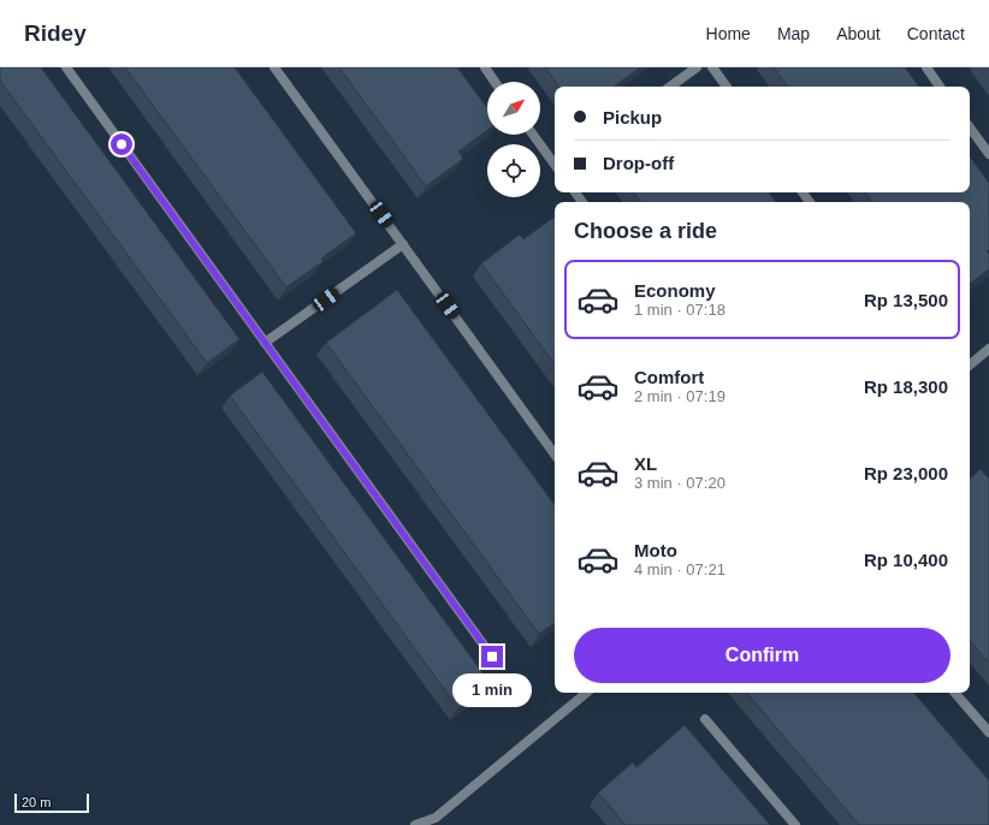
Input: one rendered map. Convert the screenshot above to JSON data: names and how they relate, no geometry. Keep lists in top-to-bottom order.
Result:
{
  "scale_bar": "20 m",
  "north": "top right",
  "page": {
    "header": "Ridey",
    "nav": [
      "Home",
      "Map",
      "About",
      "Contact"
    ],
    "banner": ["Pickup", "Drop-off"],
    "heading": "Choose a ride",
    "list": [
      {
        "name": "Economy",
        "note": "1 min · 07:18",
        "value": "Rp 13,500"
      },
      {
        "name": "Comfort",
        "note": "2 min · 07:19",
        "value": "Rp 18,300"
      },
      {
        "name": "XL",
        "note": "3 min · 07:20",
        "value": "Rp 23,000"
      },
      {
        "name": "Moto",
        "note": "4 min · 07:21",
        "value": "Rp 10,400"
      }
    ],
    "buttons": "Confirm",
    "bubble": "1 min",
    "scale": "20 m"
  }
}
